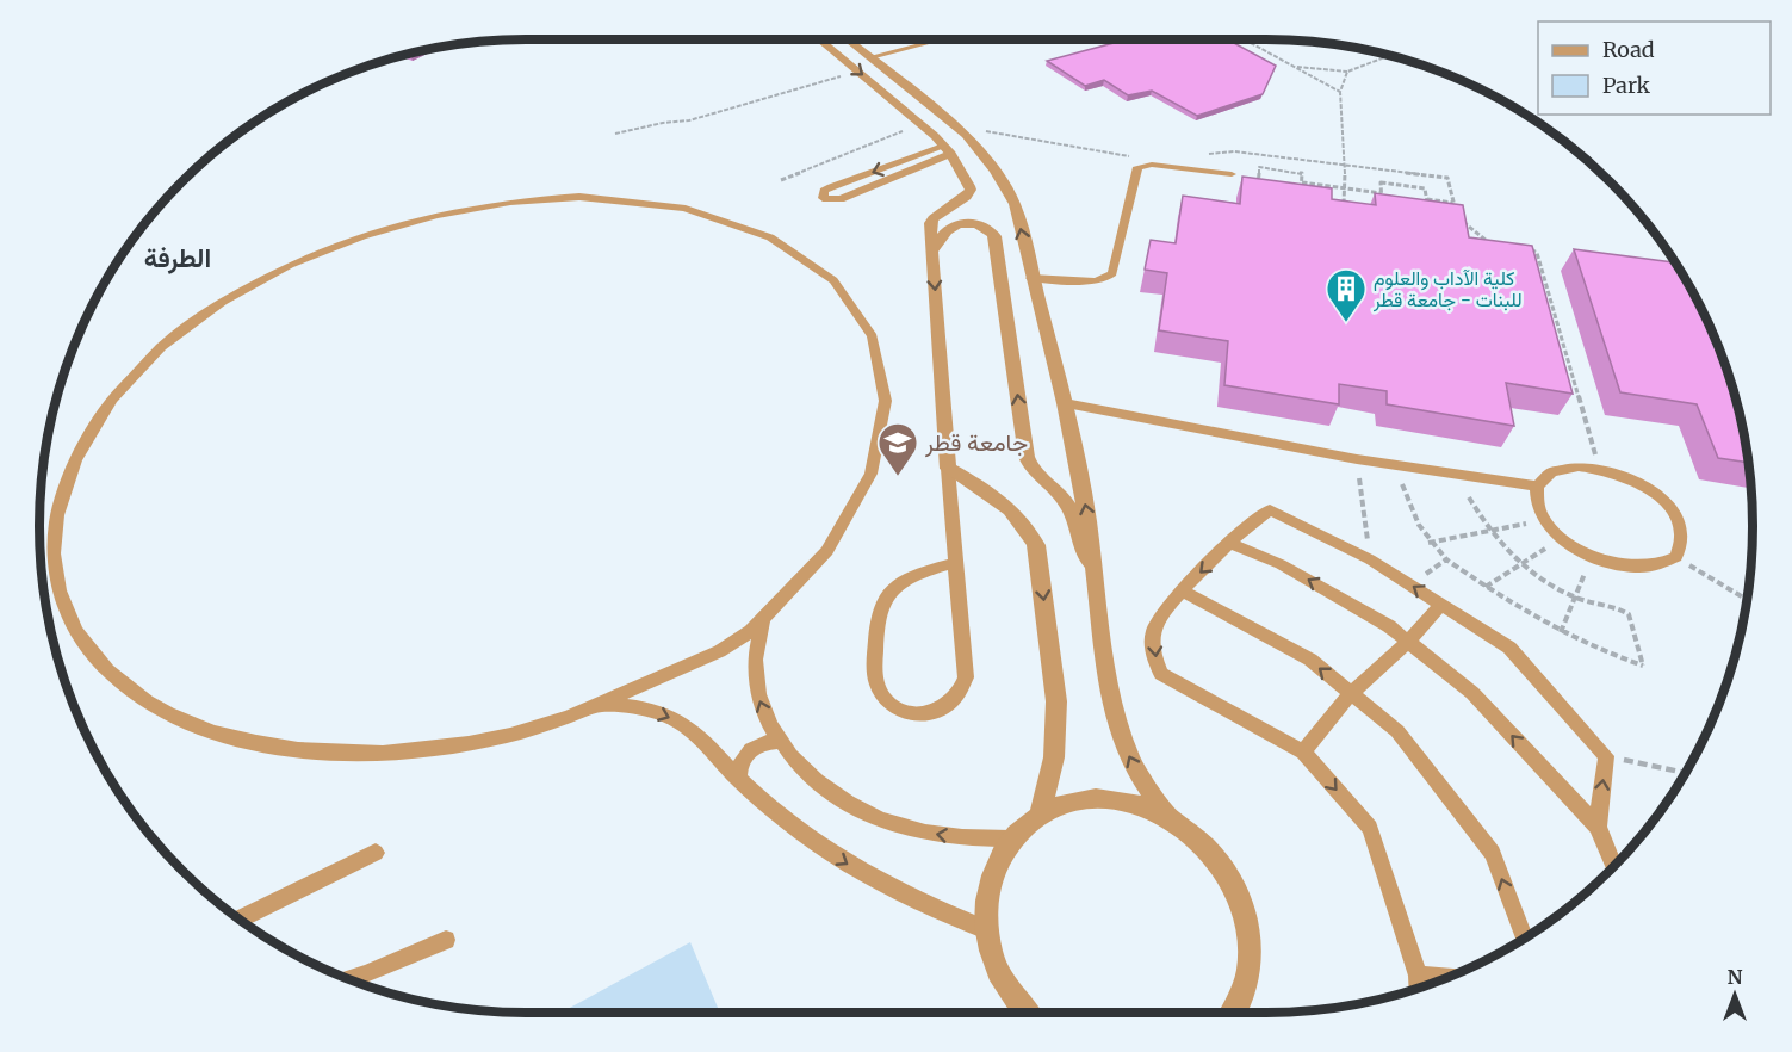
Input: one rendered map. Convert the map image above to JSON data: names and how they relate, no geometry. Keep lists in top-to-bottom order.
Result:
{
  "districts": ["الطرفة"],
  "places": {
    "building": ["كلية الآداب والعلوم للبنات - جامعة قطر"],
    "school or university": ["جامعة قطر"]
  },
  "legend": ["Road", "Park"],
  "north": "top"
}
